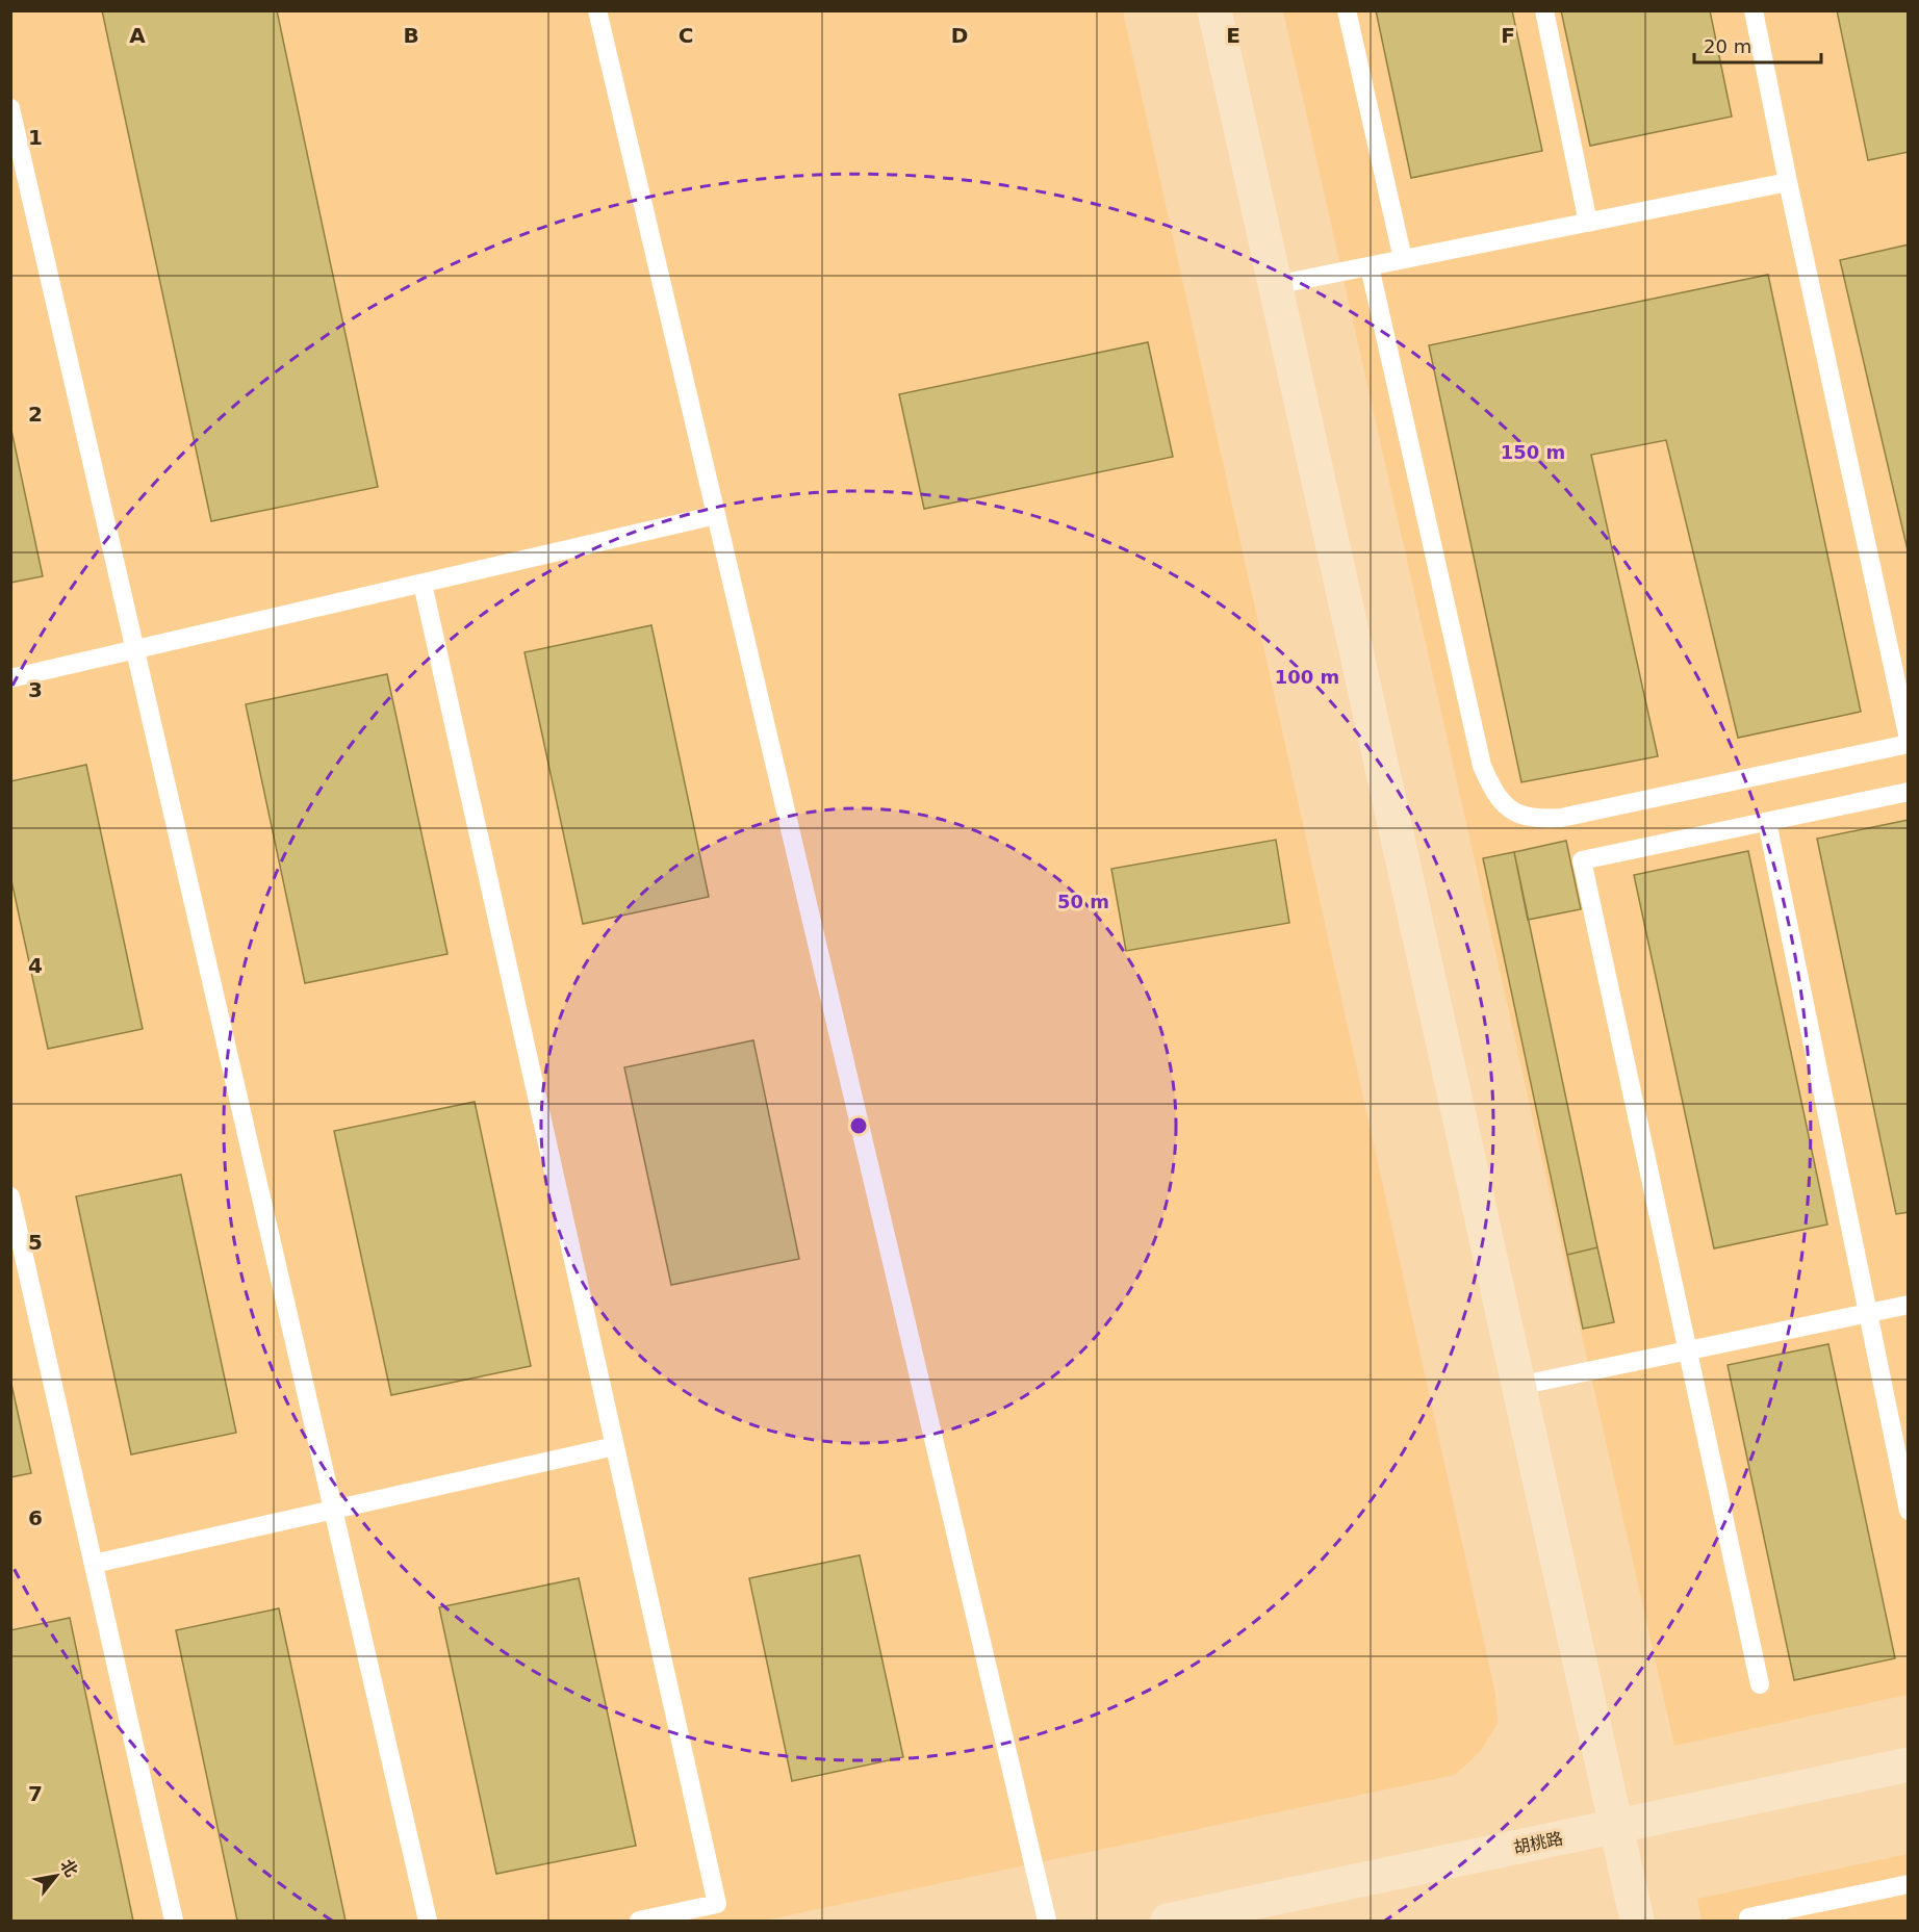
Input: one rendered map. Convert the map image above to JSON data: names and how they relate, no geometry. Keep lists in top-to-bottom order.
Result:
{
  "streets": {
    "street": ["胡桃路"]
  },
  "scale_bar": "20 m",
  "north": "top right",
  "grid": {
    "columns": [
      "A",
      "B",
      "C",
      "D",
      "E",
      "F"
    ],
    "rows": [
      "1",
      "2",
      "3",
      "4",
      "5",
      "6",
      "7"
    ]
  },
  "rings": ["150 m", "100 m", "50 m"]
}
